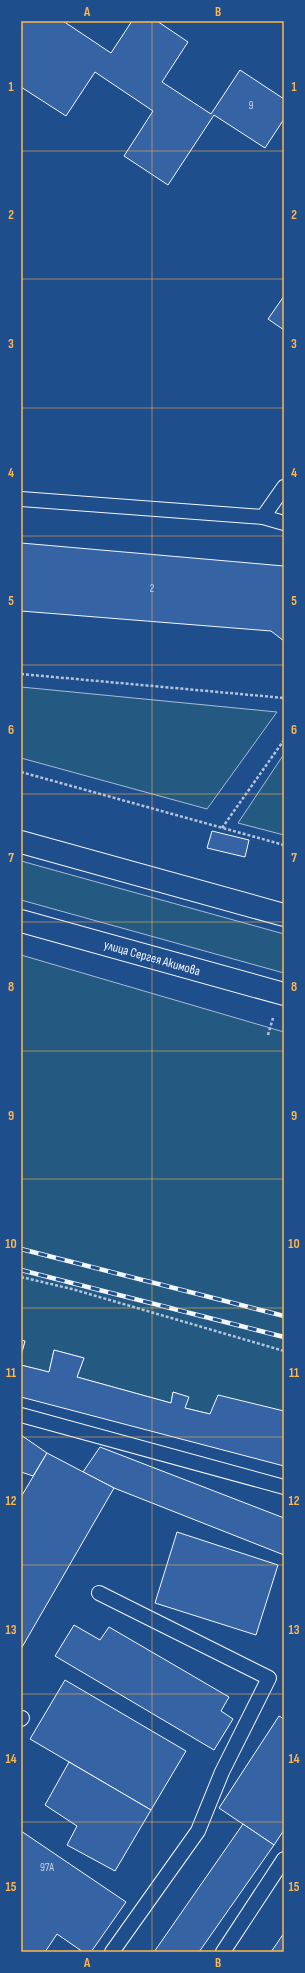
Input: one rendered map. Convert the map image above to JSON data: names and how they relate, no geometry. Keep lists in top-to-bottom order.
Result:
{
  "streets": {
    "main road": ["улица Сергея Акимова"]
  },
  "house_numbers": ["9", "2", "97А"],
  "grid": {
    "columns": ["A", "B"],
    "rows": [
      "1",
      "2",
      "3",
      "4",
      "5",
      "6",
      "7",
      "8",
      "9",
      "10",
      "11",
      "12",
      "13",
      "14",
      "15"
    ]
  }
}
